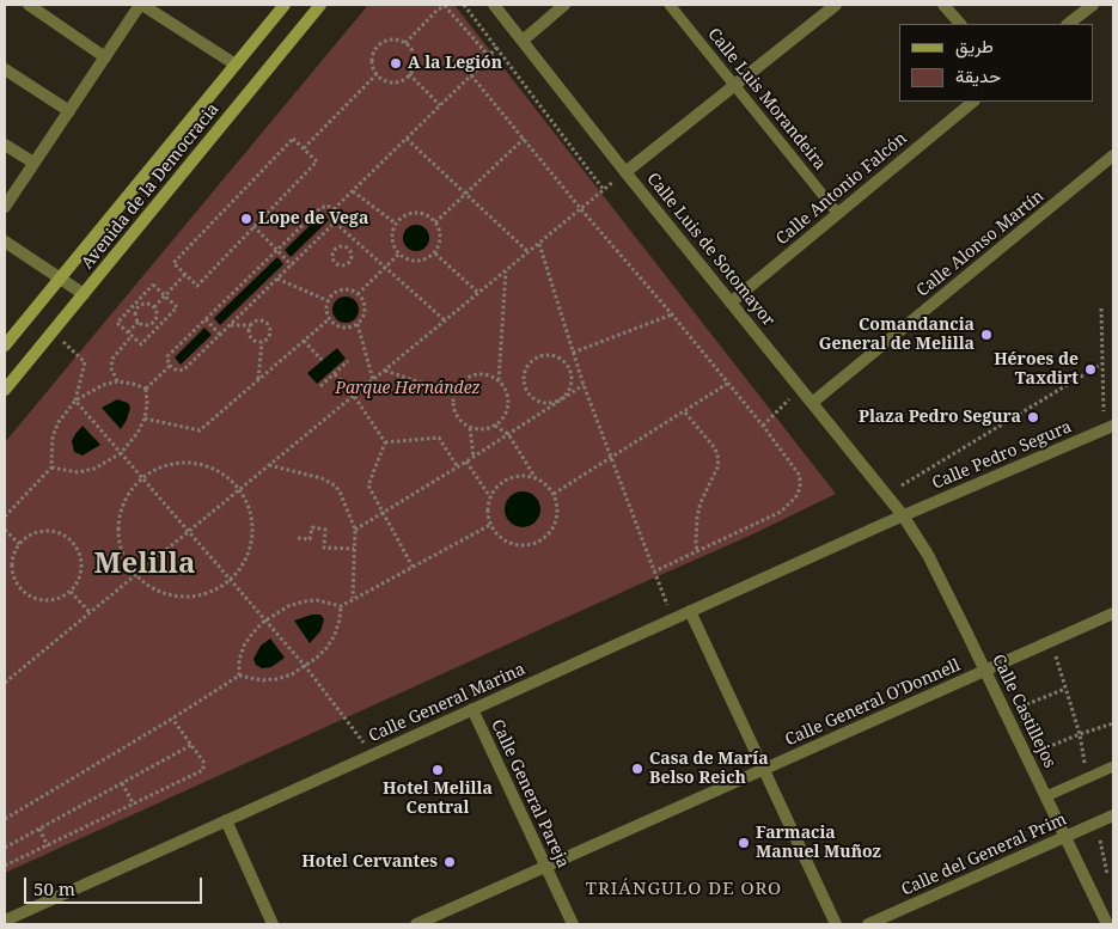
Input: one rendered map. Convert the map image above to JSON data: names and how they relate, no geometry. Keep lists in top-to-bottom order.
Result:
{
  "streets": {
    "main road": ["Avenida de la Democracia"],
    "street": [
      "Calle Antonio Falcón",
      "Calle Alonso Martín",
      "Calle Luis de Sotomayor",
      "Calle Pedro Segura",
      "Calle General Marina",
      "Calle General O'Donnell",
      "Calle Castillejos",
      "Calle General Pareja",
      "Calle del General Prim"
    ],
    "lane": ["Calle Luis Morandeira"]
  },
  "crossings": [
    ["Calle Luis Morandeira", "Calle Antonio Falcón"],
    ["Calle Antonio Falcón", "Calle Luis de Sotomayor"],
    ["Calle Alonso Martín", "Calle Luis de Sotomayor"],
    ["Calle Luis de Sotomayor", "Calle Pedro Segura"],
    ["Calle Luis de Sotomayor", "Calle General Marina"],
    ["Calle Luis de Sotomayor", "Calle Castillejos"],
    ["Calle Pedro Segura", "Calle General Marina"],
    ["Calle Pedro Segura", "Calle Castillejos"],
    ["Calle General Marina", "Calle Castillejos"],
    ["Calle General Marina", "Calle General Pareja"],
    ["Calle General O'Donnell", "Calle Castillejos"],
    ["Calle General O'Donnell", "Calle General Pareja"],
    ["Calle Castillejos", "Calle del General Prim"]
  ],
  "districts": ["Melilla", "TRIÁNGULO DE ORO"],
  "parks": ["Parque Hernández"],
  "places": [
    "A la Legión",
    "Lope de Vega",
    "Comandancia General de Melilla",
    "Héroes de Taxdirt",
    "Plaza Pedro Segura",
    "Casa de María Belso Reich",
    "Hotel Melilla Central",
    "Farmacia Manuel Muñoz",
    "Hotel Cervantes"
  ],
  "legend": ["طريق", "حديقة"],
  "scale_bar": "50 m"
}
